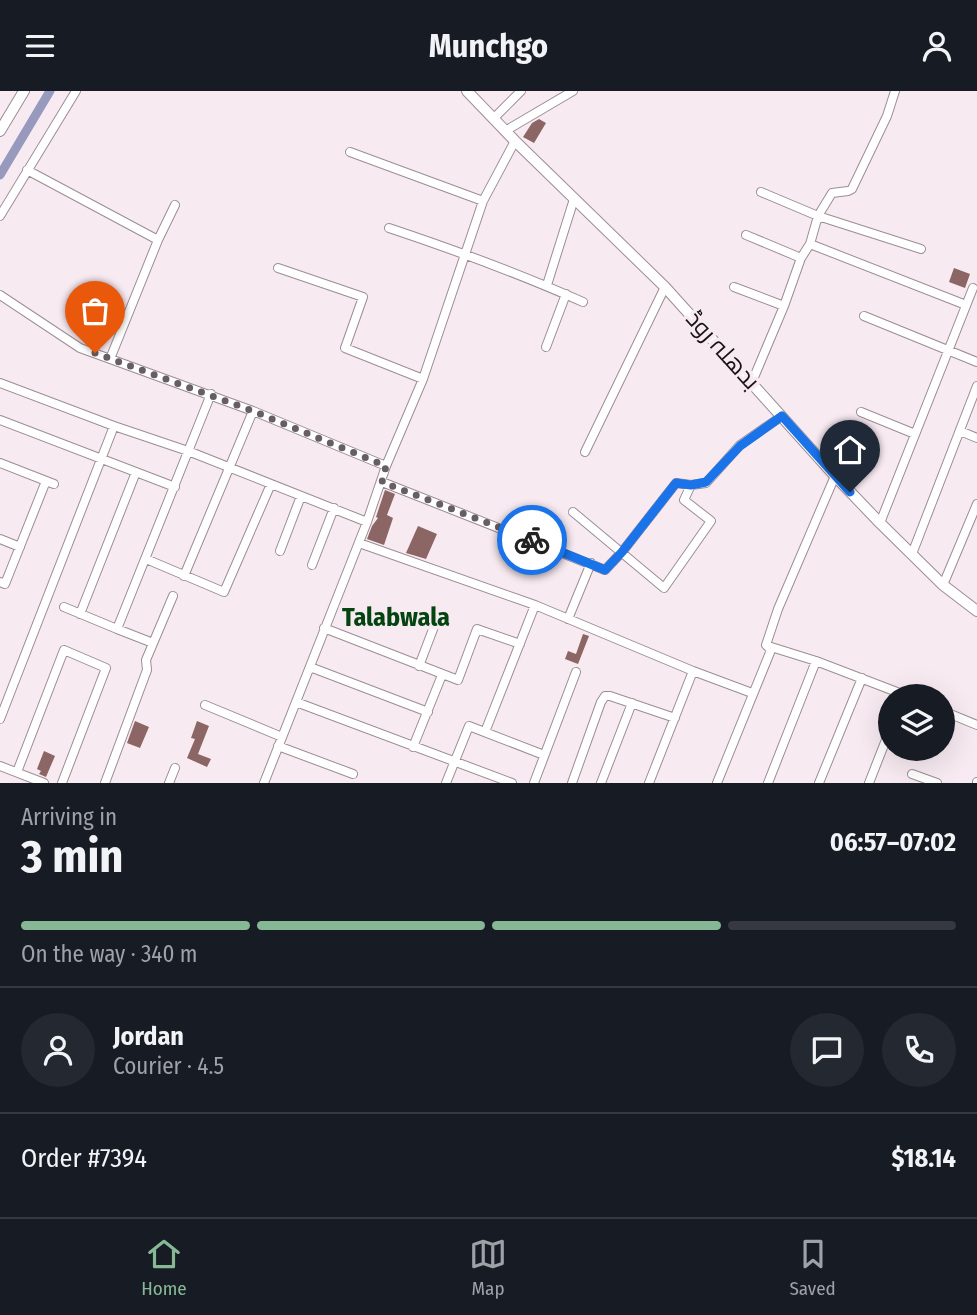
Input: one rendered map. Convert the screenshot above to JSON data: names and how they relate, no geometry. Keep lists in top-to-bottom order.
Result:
{
  "streets": {
    "main road": ["بدھلہ روڈ"]
  },
  "districts": ["Talabwala"],
  "page": {
    "header": "Munchgo",
    "heading": ["3 min", "Arriving in", "06:57–07:02"],
    "panel": [
      "Jordan",
      "Courier · 4.5",
      "Order #7394",
      "$18.14"
    ],
    "bar": "On the way · 340 m",
    "tabs": ["Home", "Map", "Saved"]
  }
}
